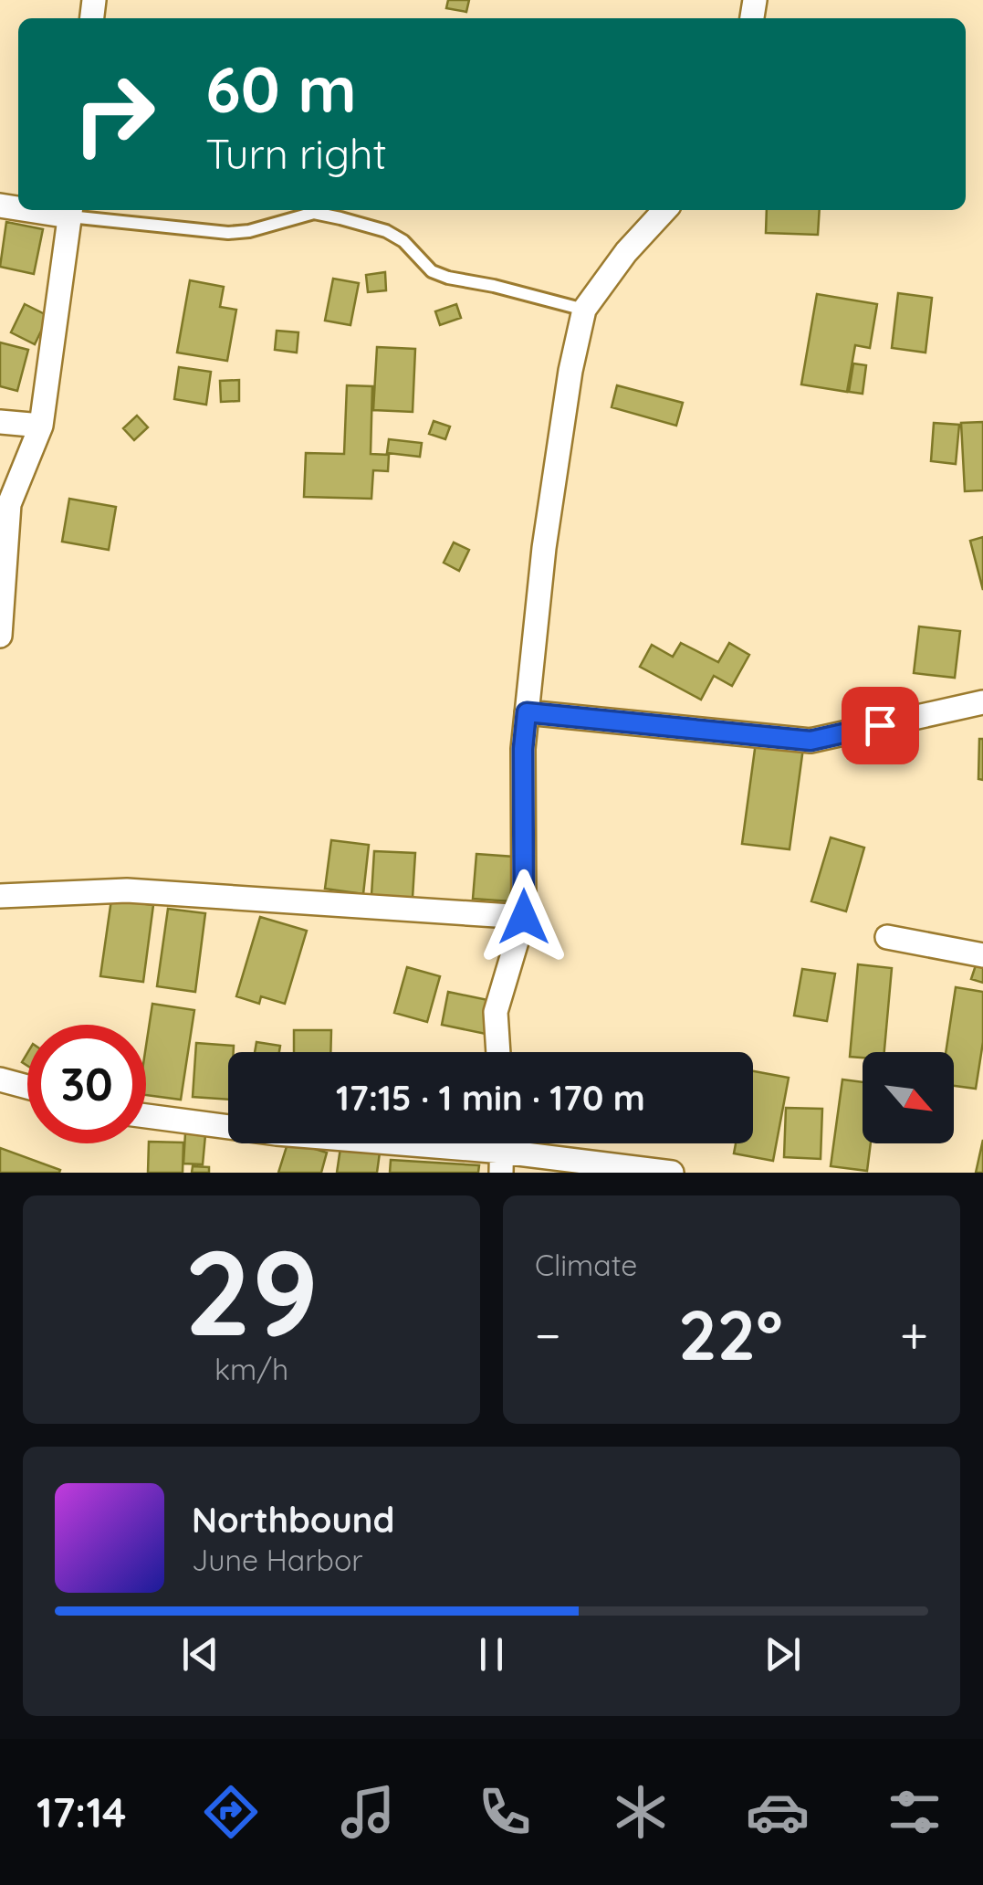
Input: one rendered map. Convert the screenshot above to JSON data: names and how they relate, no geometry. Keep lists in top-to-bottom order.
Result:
{
  "north": "bottom right",
  "page": {
    "turn": ["60 m", "Turn right"],
    "limit": "30",
    "trip": "17:15 · 1 min · 170 m",
    "tile": [
      ["29", "km/h"],
      "Climate"
    ],
    "heat": ["−", "22°", "+"],
    "song": ["Northbound", "June Harbor"],
    "tabs": "17:14"
  }
}
